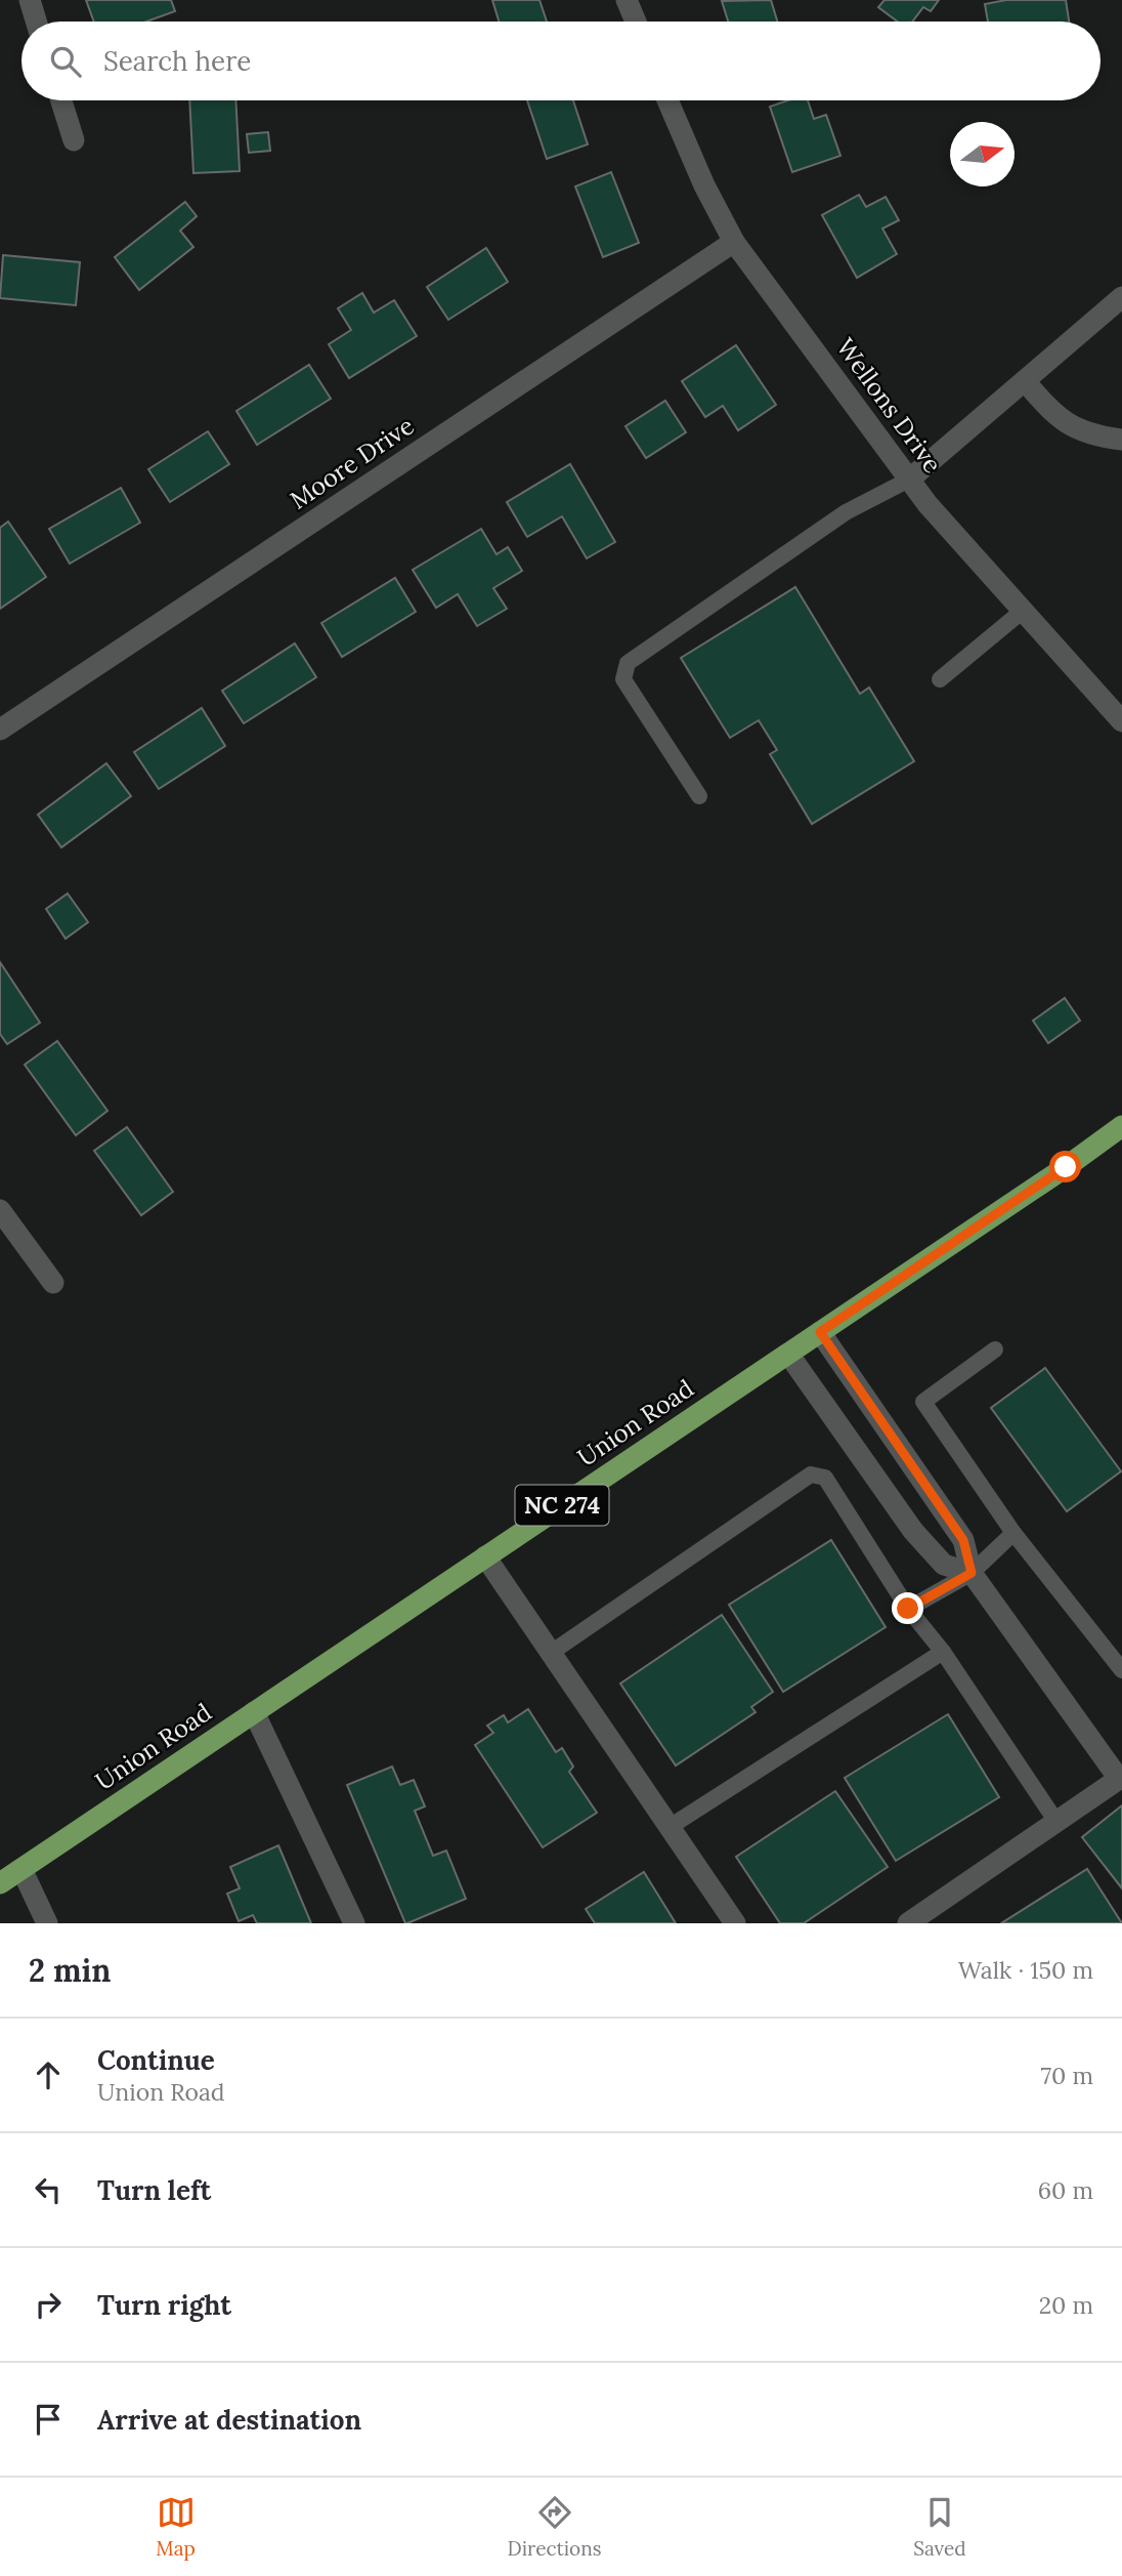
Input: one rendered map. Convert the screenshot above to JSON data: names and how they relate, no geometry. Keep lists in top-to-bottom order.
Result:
{
  "streets": {
    "main road": ["Union Road", "NC 274"],
    "street": ["Wellons Drive", "Moore Drive"]
  },
  "crossings": [
    ["Wellons Drive", "Moore Drive"]
  ],
  "north": "right",
  "page": {
    "search": "Search here",
    "heading": ["2 min", "Walk · 150 m"],
    "list": [
      ["Continue", "Union Road", "70 m"],
      ["Turn left", "60 m"],
      ["Turn right", "20 m"],
      "Arrive at destination"
    ],
    "nav": ["Map", "Directions", "Saved"]
  }
}
